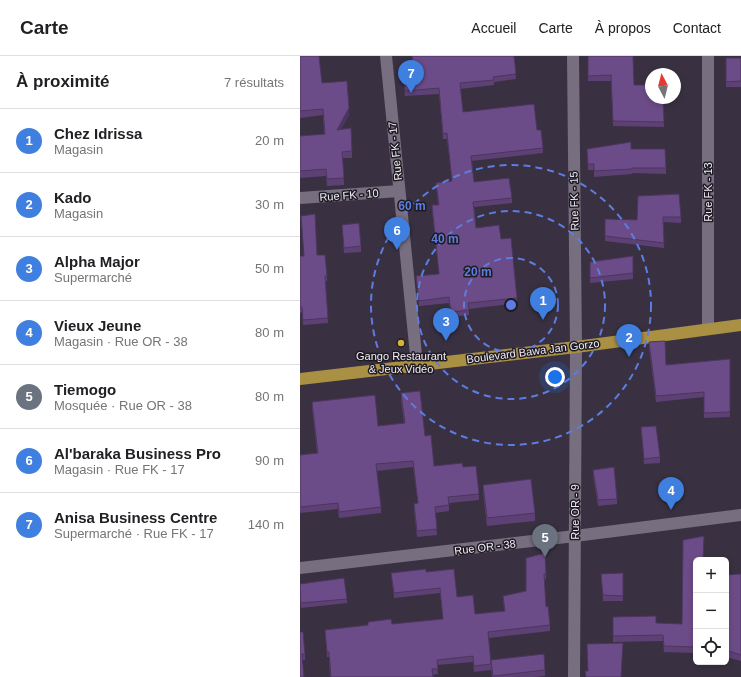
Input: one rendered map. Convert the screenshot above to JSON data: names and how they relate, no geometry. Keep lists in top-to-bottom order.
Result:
{
  "streets": {
    "main road": ["Boulevard Bawa Jan Gorzo"],
    "street": [
      "Rue FK - 17",
      "Rue FK - 13",
      "Rue FK - 10",
      "Rue FK - 15",
      "Rue OR - 9",
      "Rue OR - 38"
    ]
  },
  "crossings": [
    ["Rue FK - 17", "Rue FK - 10"],
    ["Rue FK - 17", "Boulevard Bawa Jan Gorzo"],
    ["Rue FK - 13", "Boulevard Bawa Jan Gorzo"],
    ["Rue FK - 15", "Boulevard Bawa Jan Gorzo"],
    ["Rue FK - 15", "Rue OR - 9"],
    ["Boulevard Bawa Jan Gorzo", "Rue OR - 9"],
    ["Rue OR - 9", "Rue OR - 38"]
  ],
  "places": ["Gango Restaurant & Jeux Vidéo"],
  "north": "top",
  "page": {
    "header": "Carte",
    "nav": [
      "Accueil",
      "Carte",
      "À propos",
      "Contact"
    ],
    "heading": ["À proximité", "7 résultats"],
    "pins": [
      "7",
      "6",
      "1",
      "3",
      "2",
      "4",
      "5"
    ],
    "list": [
      {
        "mark": "1",
        "name": "Chez Idrissa",
        "note": "Magasin",
        "value": "20 m"
      },
      {
        "mark": "2",
        "name": "Kado",
        "note": "Magasin",
        "value": "30 m"
      },
      {
        "mark": "3",
        "name": "Alpha Major",
        "note": "Supermarché",
        "value": "50 m"
      },
      {
        "mark": "4",
        "name": "Vieux Jeune",
        "note": "Magasin · Rue OR - 38",
        "value": "80 m"
      },
      {
        "mark": "5",
        "name": "Tiemogo",
        "note": "Mosquée · Rue OR - 38",
        "value": "80 m"
      },
      {
        "mark": "6",
        "name": "Al'baraka Business Pro",
        "note": "Magasin · Rue FK - 17",
        "value": "90 m"
      },
      {
        "mark": "7",
        "name": "Anisa Business Centre",
        "note": "Supermarché · Rue FK - 17",
        "value": "140 m"
      }
    ],
    "map_buttons": ["+", "−"]
  },
  "rings": ["60 m", "40 m", "20 m"]
}
